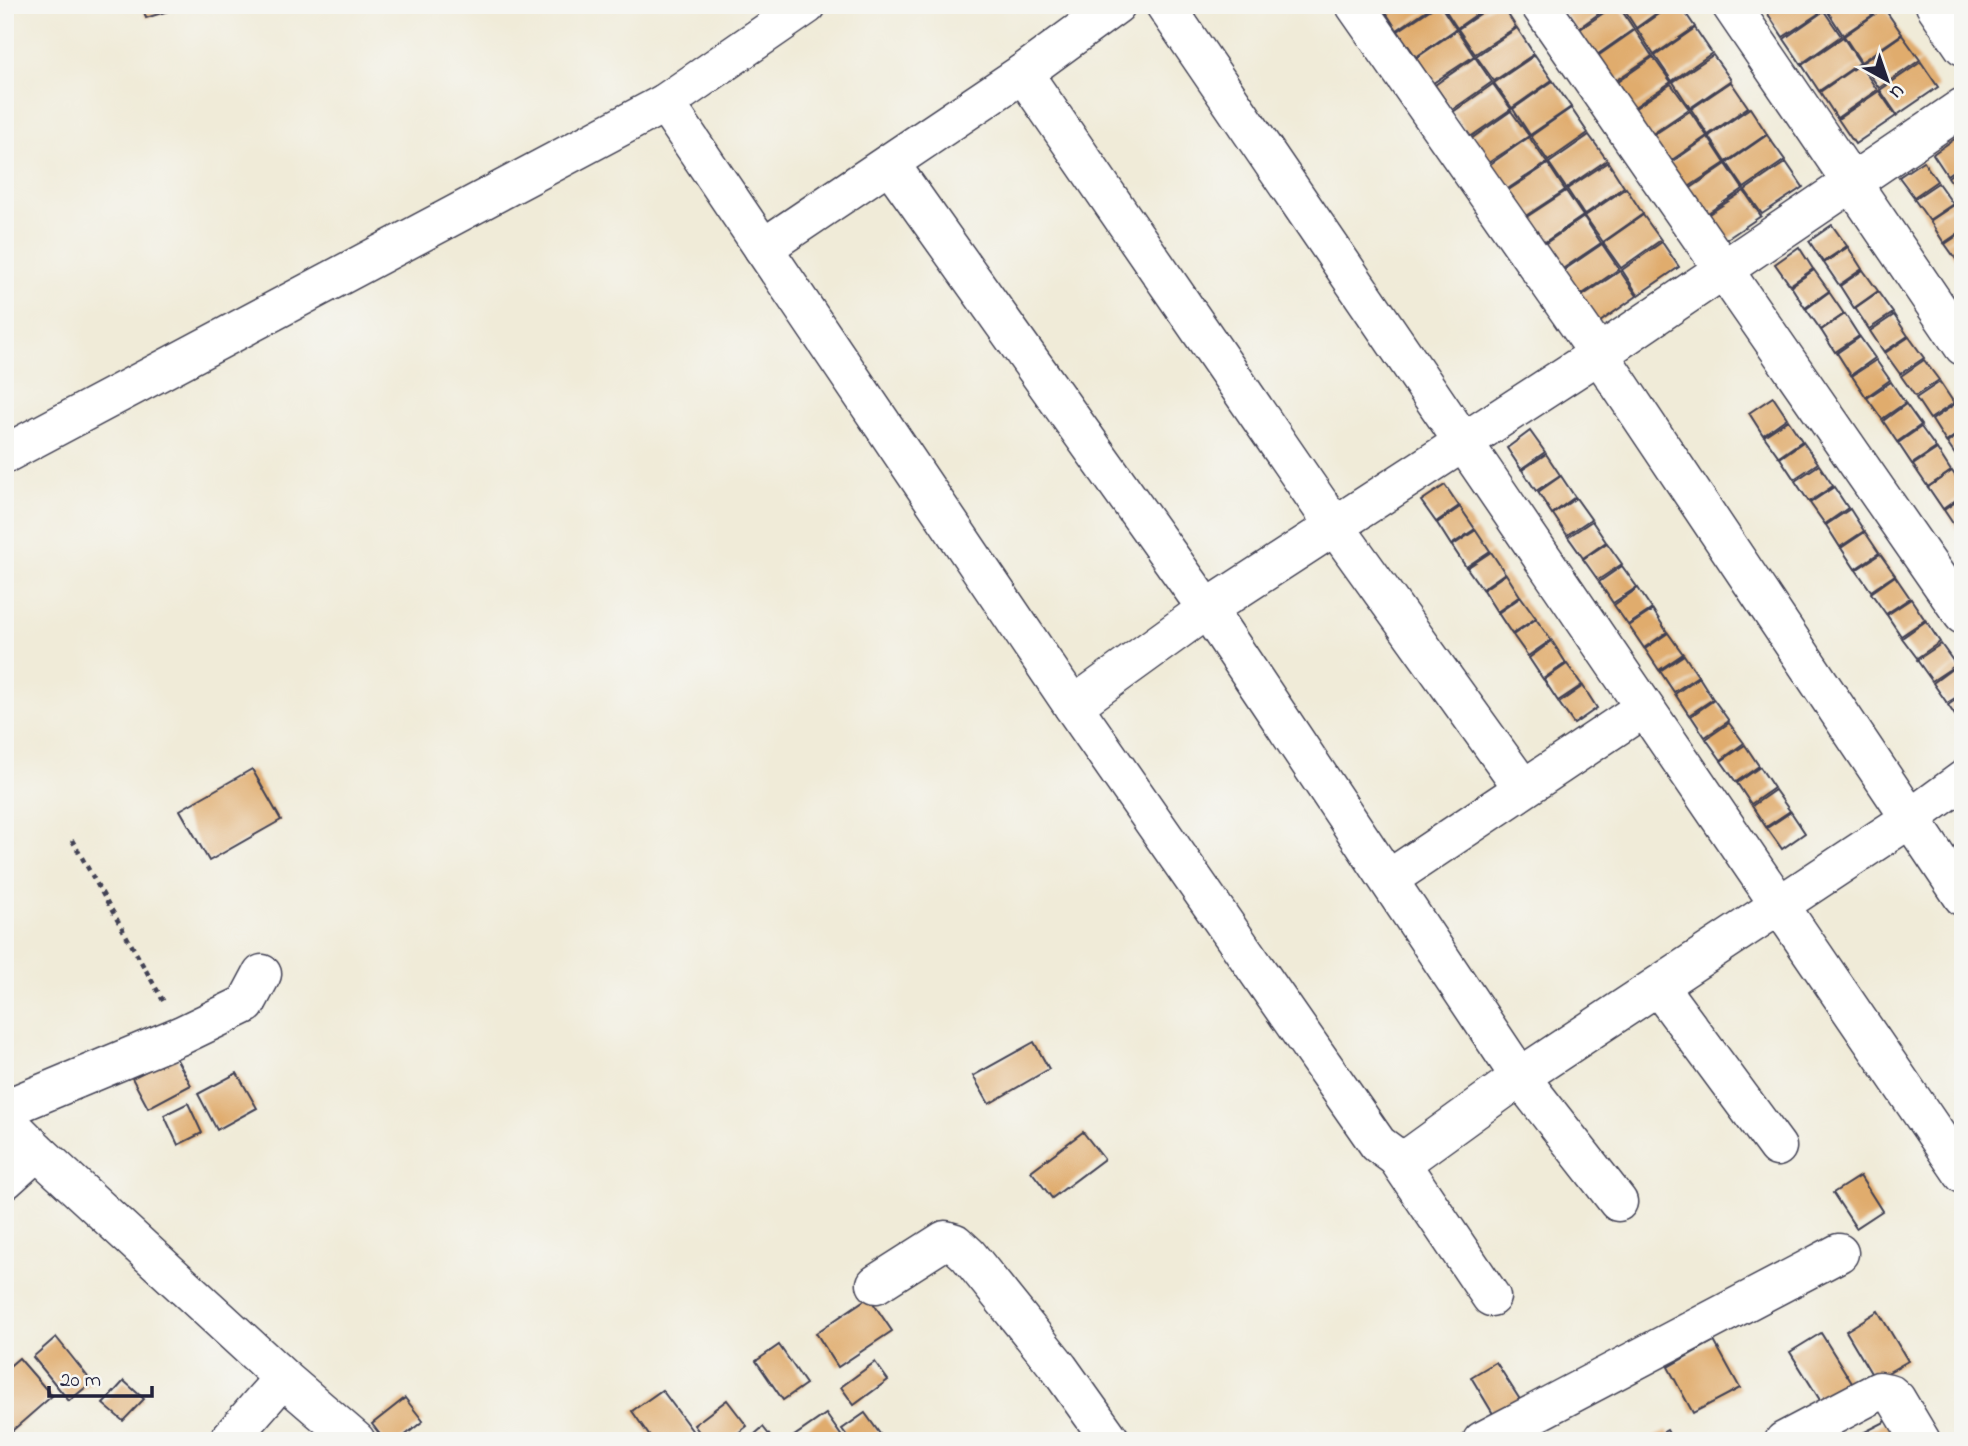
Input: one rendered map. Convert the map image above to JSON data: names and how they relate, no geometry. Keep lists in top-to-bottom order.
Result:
{
  "scale_bar": "20 m",
  "north": "bottom right"
}
